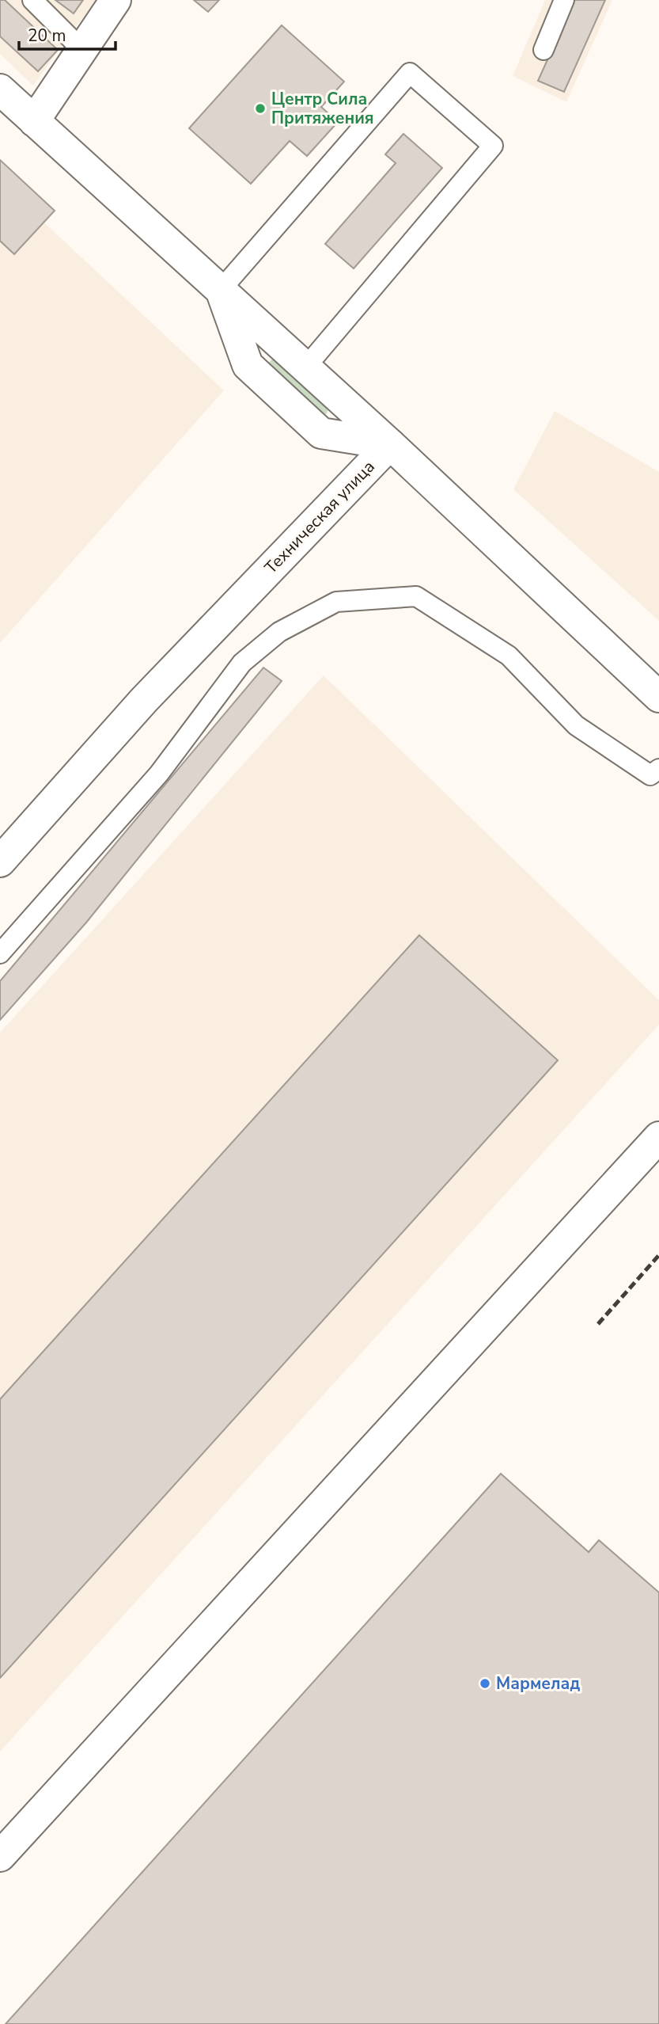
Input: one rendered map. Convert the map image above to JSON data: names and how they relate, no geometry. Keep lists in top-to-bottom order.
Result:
{
  "streets": {
    "street": ["Техническая улица"]
  },
  "places": ["Центр Сила Притяжения", "Мармелад"],
  "scale_bar": "20 m"
}
